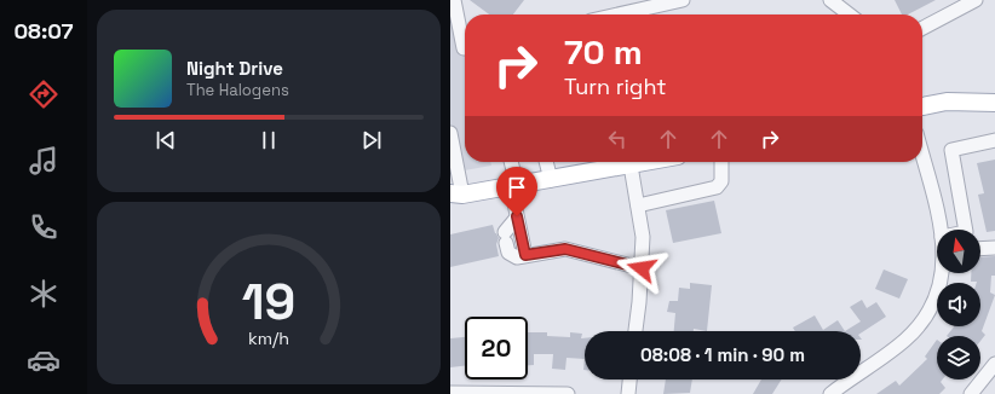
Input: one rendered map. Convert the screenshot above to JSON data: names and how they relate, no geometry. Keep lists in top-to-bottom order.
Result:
{
  "north": "top",
  "page": {
    "tabs": "08:07",
    "turn": ["70 m", "Turn right"],
    "song": ["Night Drive", "The Halogens"],
    "limit": "20",
    "trip": "08:08 · 1 min · 90 m",
    "gauge": ["19", "km/h"]
  }
}
